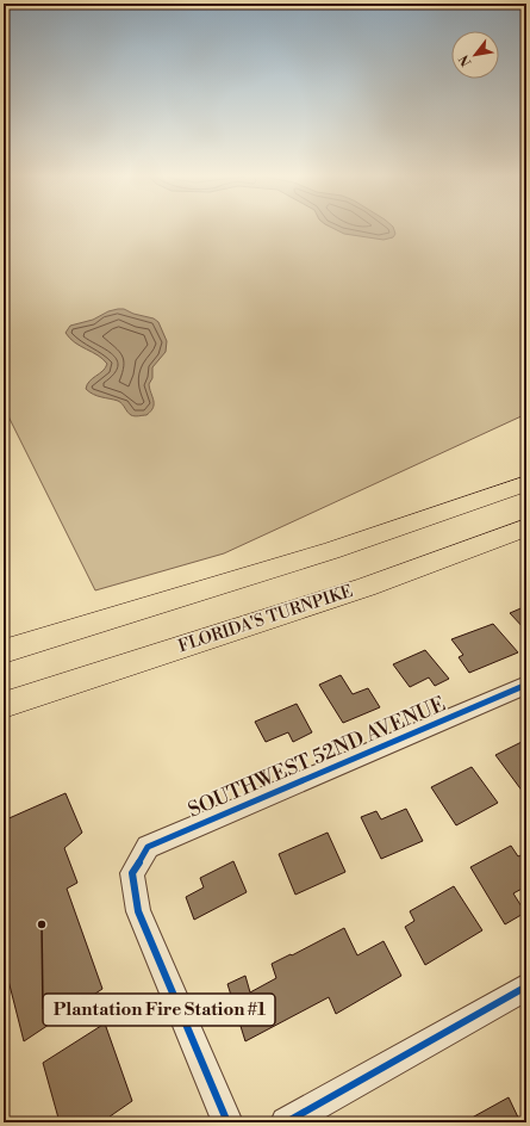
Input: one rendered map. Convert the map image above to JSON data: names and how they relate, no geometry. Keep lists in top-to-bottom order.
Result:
{
  "streets": {
    "highway": ["FLORIDA'S TURNPIKE"],
    "street": ["SOUTHWEST 52ND AVENUE"]
  },
  "places": ["Plantation Fire Station #1"],
  "north": "bottom left"
}
